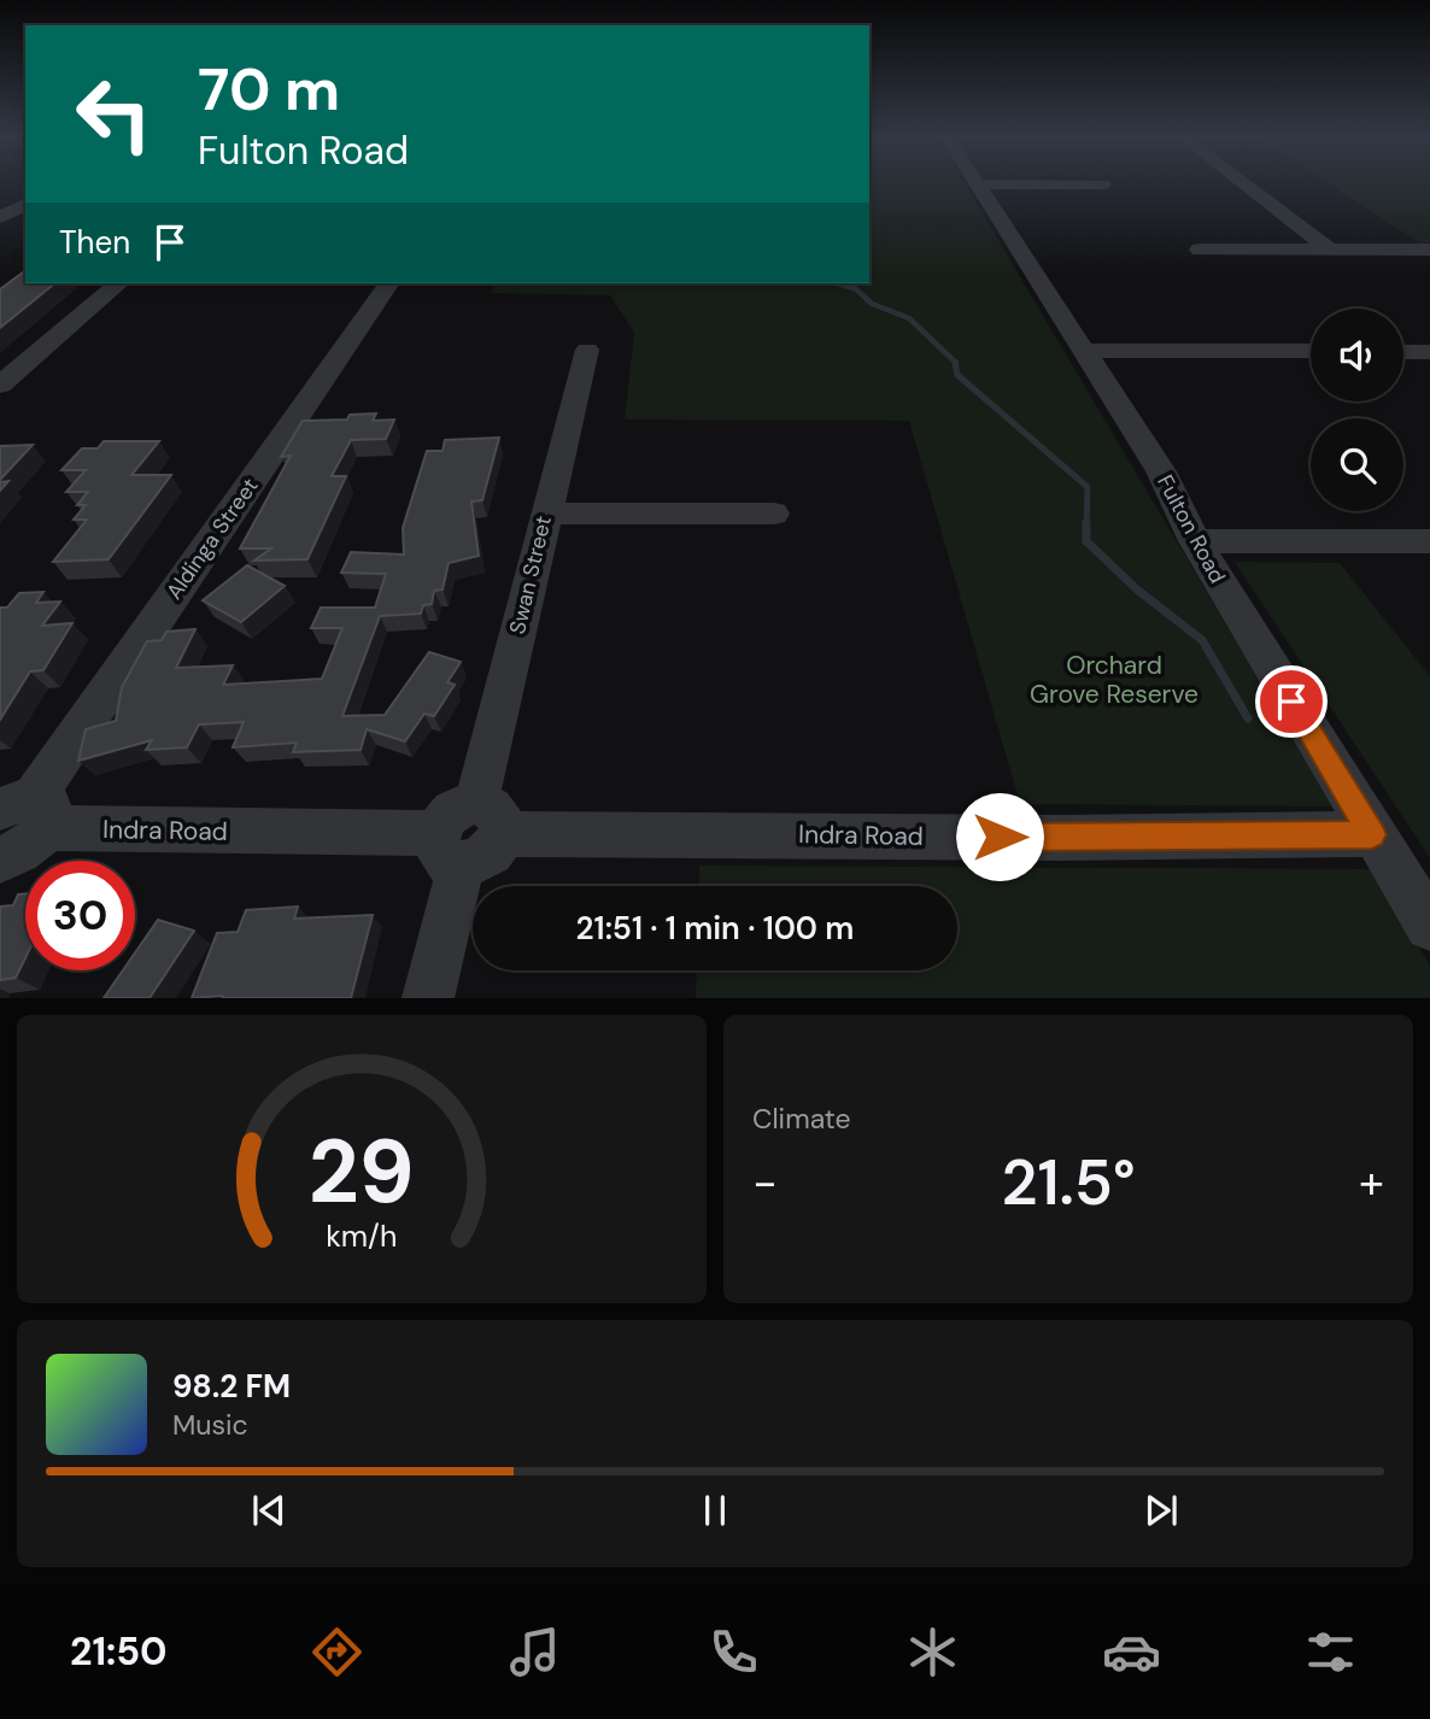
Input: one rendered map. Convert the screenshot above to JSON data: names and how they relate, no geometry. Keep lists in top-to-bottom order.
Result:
{
  "streets": {
    "street": [
      "Fulton Road",
      "Aldinga Street",
      "Swan Street",
      "Indra Road"
    ]
  },
  "crossings": [
    ["Fulton Road", "Indra Road"],
    ["Aldinga Street", "Indra Road"],
    ["Swan Street", "Indra Road"]
  ],
  "parks": ["Orchard Grove Reserve"],
  "page": {
    "turn": ["70 m", "Fulton Road"],
    "then": "Then",
    "limit": "30",
    "trip": "21:51 · 1 min · 100 m",
    "tile": "Climate",
    "heat": ["−", "21.5°", "+"],
    "song": ["98.2 FM", "Music"],
    "tabs": "21:50",
    "gauge": ["29", "km/h"]
  }
}
